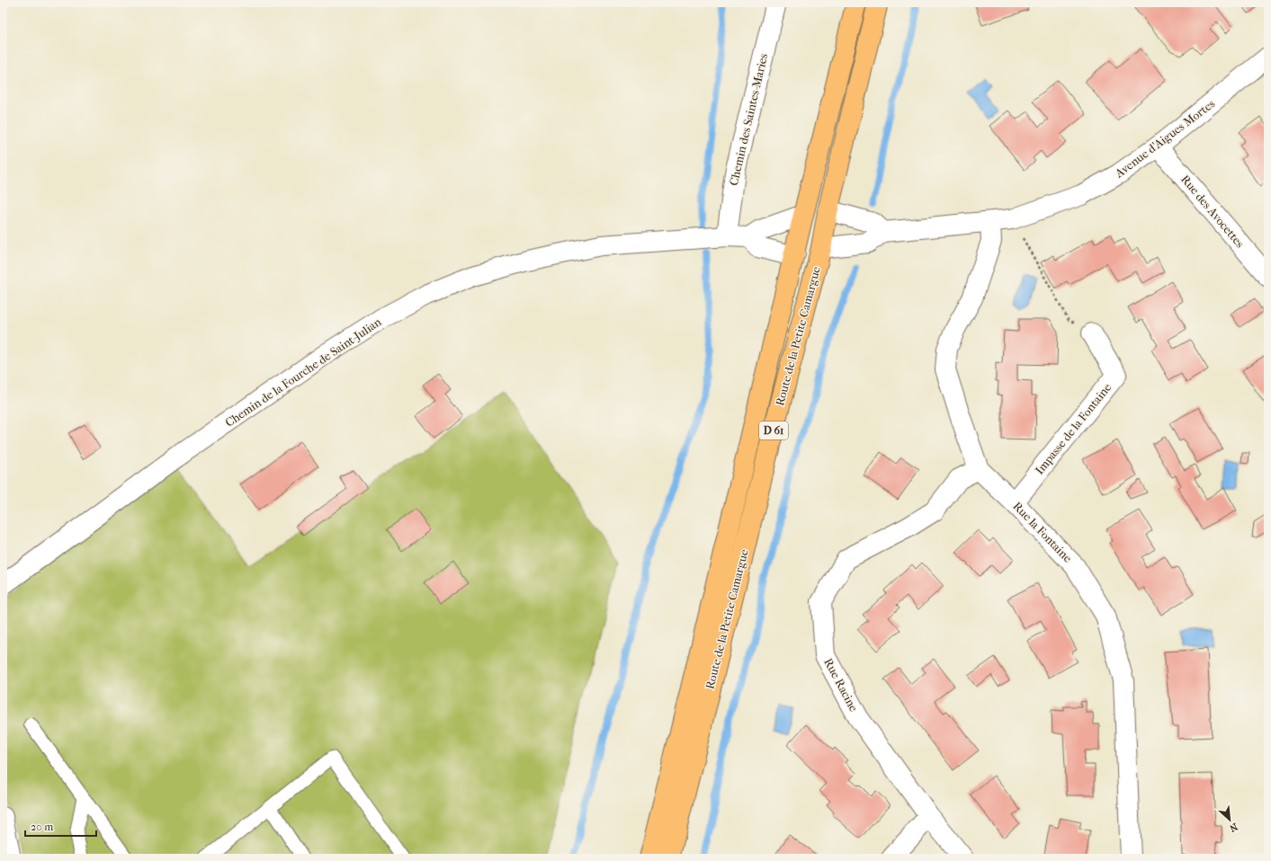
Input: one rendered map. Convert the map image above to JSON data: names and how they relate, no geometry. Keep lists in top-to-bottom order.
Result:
{
  "streets": {
    "main road": ["Route de la Petite Camargue", "D 61"],
    "street": [
      "Chemin des Saintes-Maries",
      "Avenue d'Aigues Mortes",
      "Rue des Avocettes",
      "Chemin de la Fourche de Saint-Julian",
      "Impasse de la Fontaine",
      "Rue la Fontaine",
      "Rue Racine"
    ]
  },
  "crossings": [
    ["Chemin des Saintes-Maries", "Chemin de la Fourche de Saint-Julian"],
    ["Avenue d'Aigues Mortes", "Rue des Avocettes"],
    ["Avenue d'Aigues Mortes", "Rue la Fontaine"],
    ["Impasse de la Fontaine", "Rue la Fontaine"],
    ["Rue la Fontaine", "Rue Racine"]
  ],
  "scale_bar": "20 m",
  "north": "bottom right"
}
